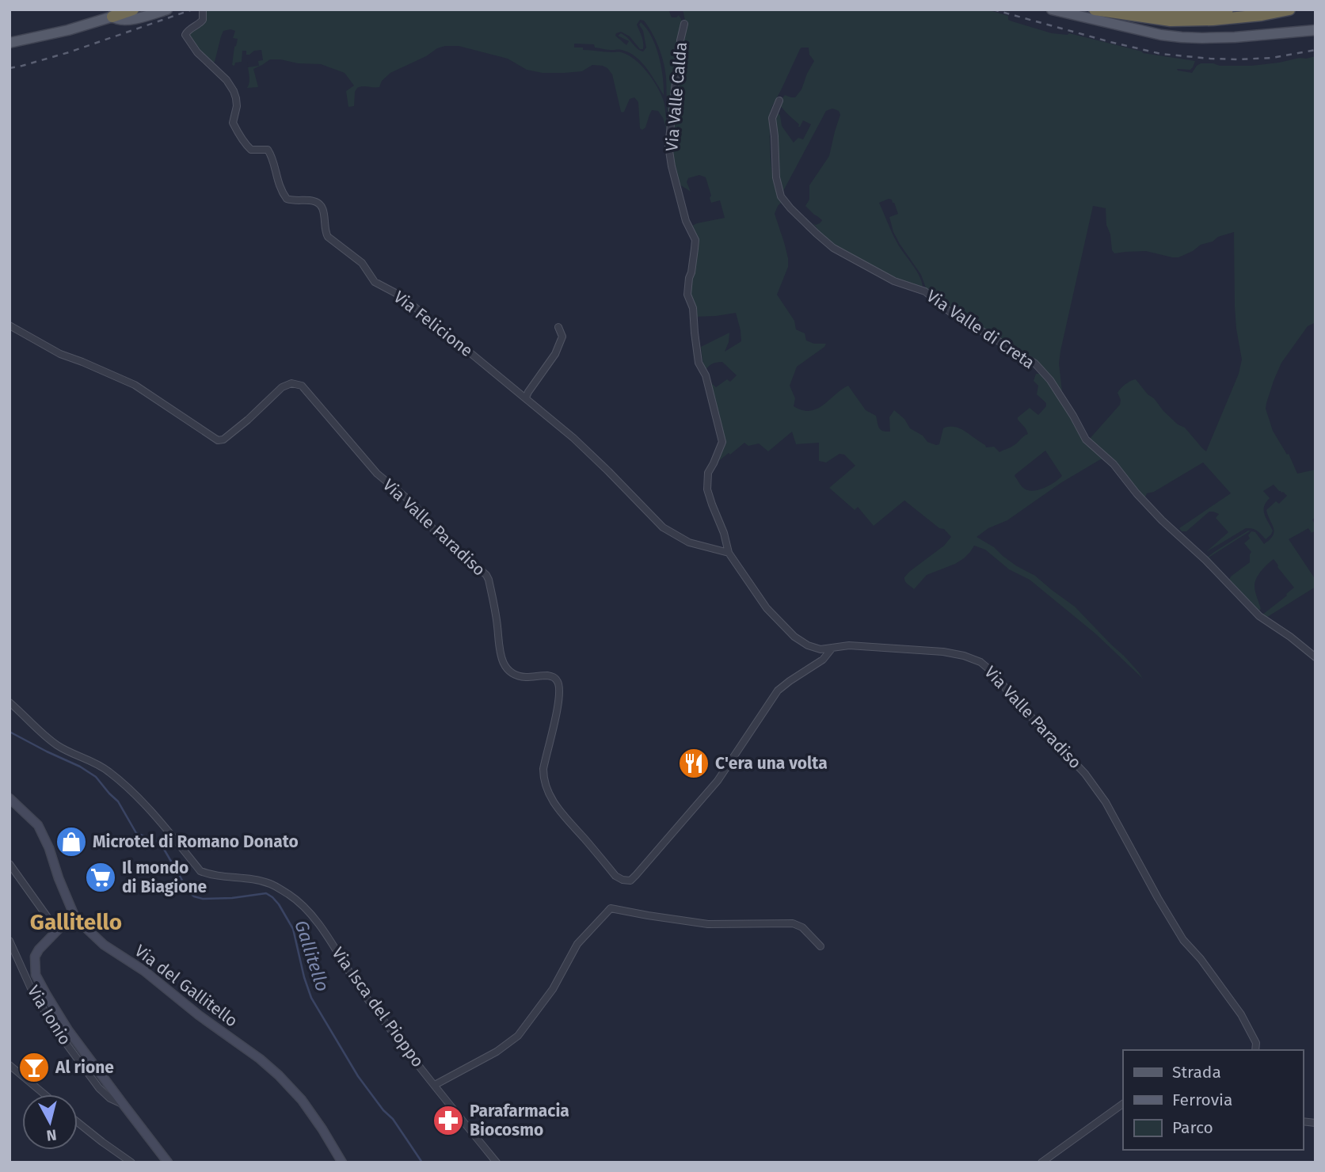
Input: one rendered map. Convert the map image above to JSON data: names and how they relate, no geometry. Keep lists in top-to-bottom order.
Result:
{
  "streets": {
    "street": [
      "Via Valle Calda",
      "Via Felicione",
      "Via Valle di Creta",
      "Via Valle Paradiso",
      "Via del Gallitello",
      "Via Isca del Pioppo",
      "Via Ionio"
    ]
  },
  "crossings": [
    ["Via Valle Calda", "Via Felicione"]
  ],
  "districts": ["Gallitello"],
  "water": ["Gallitello"],
  "places": {
    "restaurant": ["C'era una volta"],
    "shop": ["Microtel di Romano Donato"],
    "supermarket": ["Il mondo di Biagione"],
    "bar": ["Al rione"],
    "pharmacy": ["Parafarmacia Biocosmo"]
  },
  "legend": ["Strada", "Ferrovia", "Parco"],
  "north": "bottom"
}
